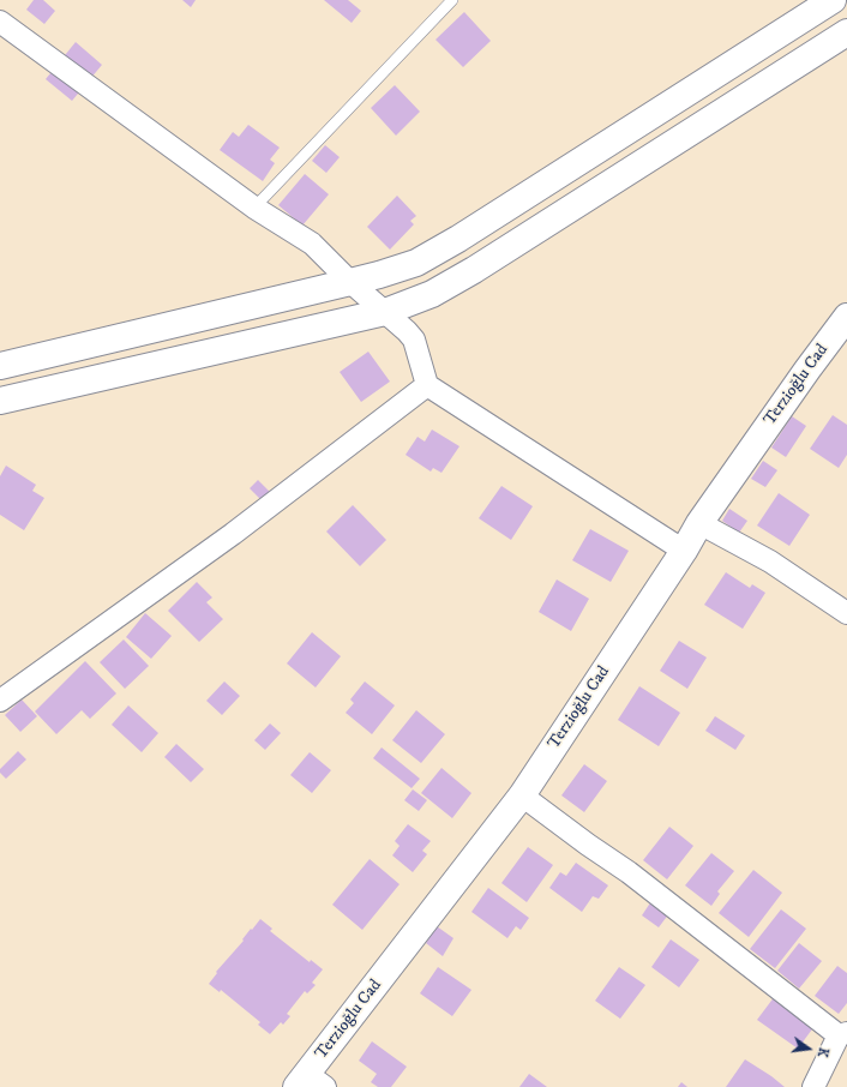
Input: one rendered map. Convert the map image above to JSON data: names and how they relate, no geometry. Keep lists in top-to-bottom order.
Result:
{
  "streets": {
    "street": ["Terzioğlu Cad"]
  },
  "north": "right"
}
